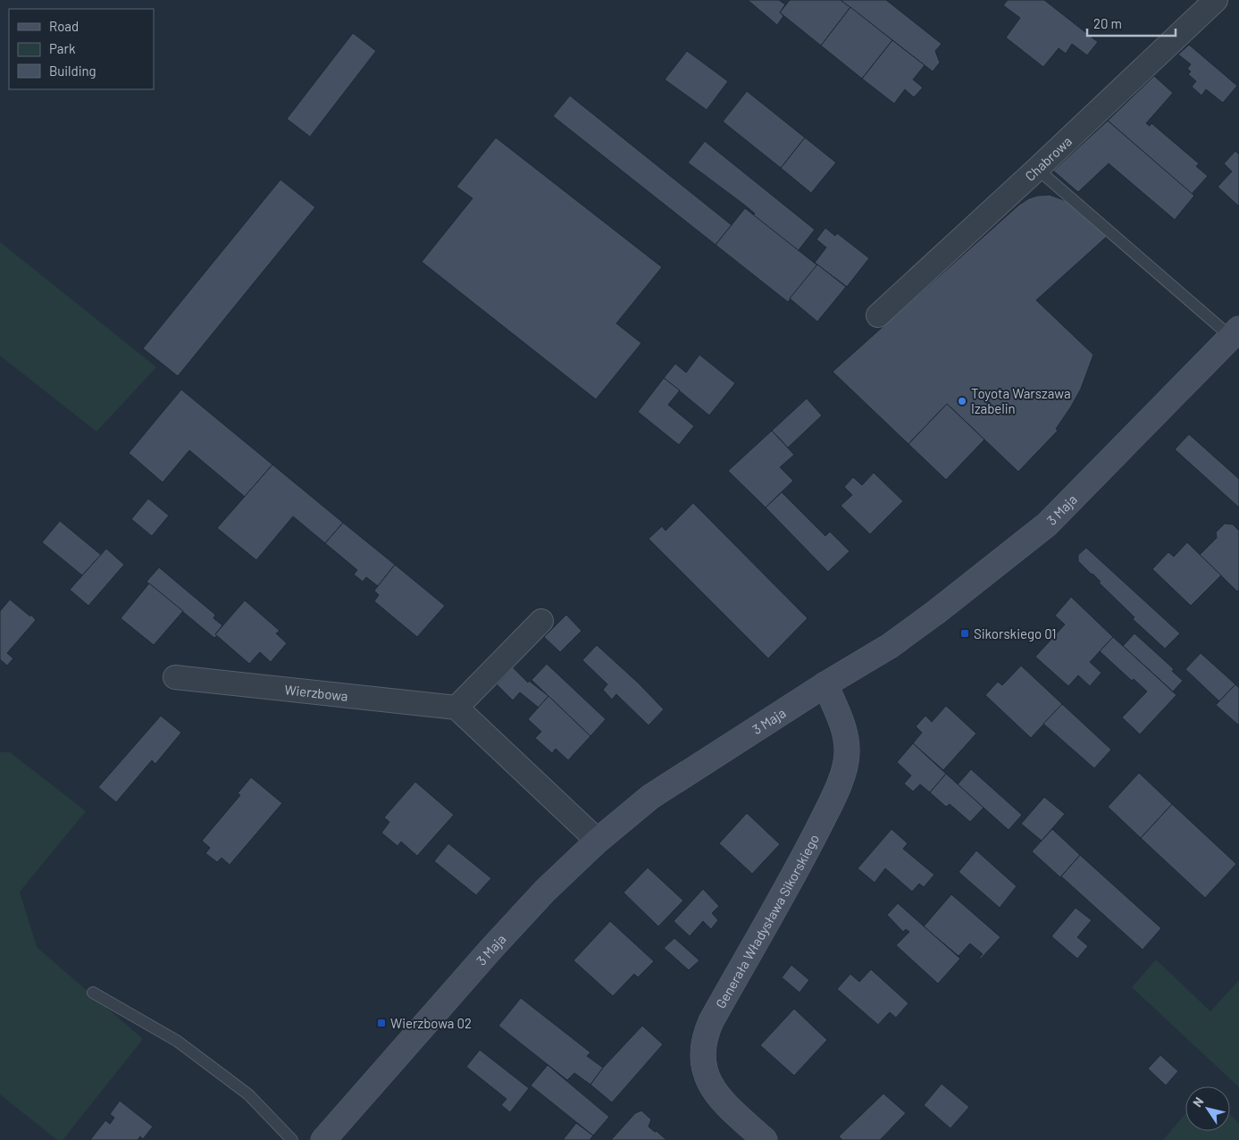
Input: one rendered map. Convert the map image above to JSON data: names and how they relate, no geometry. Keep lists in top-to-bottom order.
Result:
{
  "streets": {
    "main road": ["3 Maja", "Generała Władysława Sikorskiego"],
    "street": ["Chabrowa", "Wierzbowa"]
  },
  "crossings": [
    ["3 Maja", "Generała Władysława Sikorskiego"]
  ],
  "places": {
    "other": ["Toyota Warszawa Izabelin"],
    "transit": ["Sikorskiego 01", "Wierzbowa 02"]
  },
  "legend": ["Road", "Park", "Building"],
  "scale_bar": "20 m",
  "north": "top left"
}
